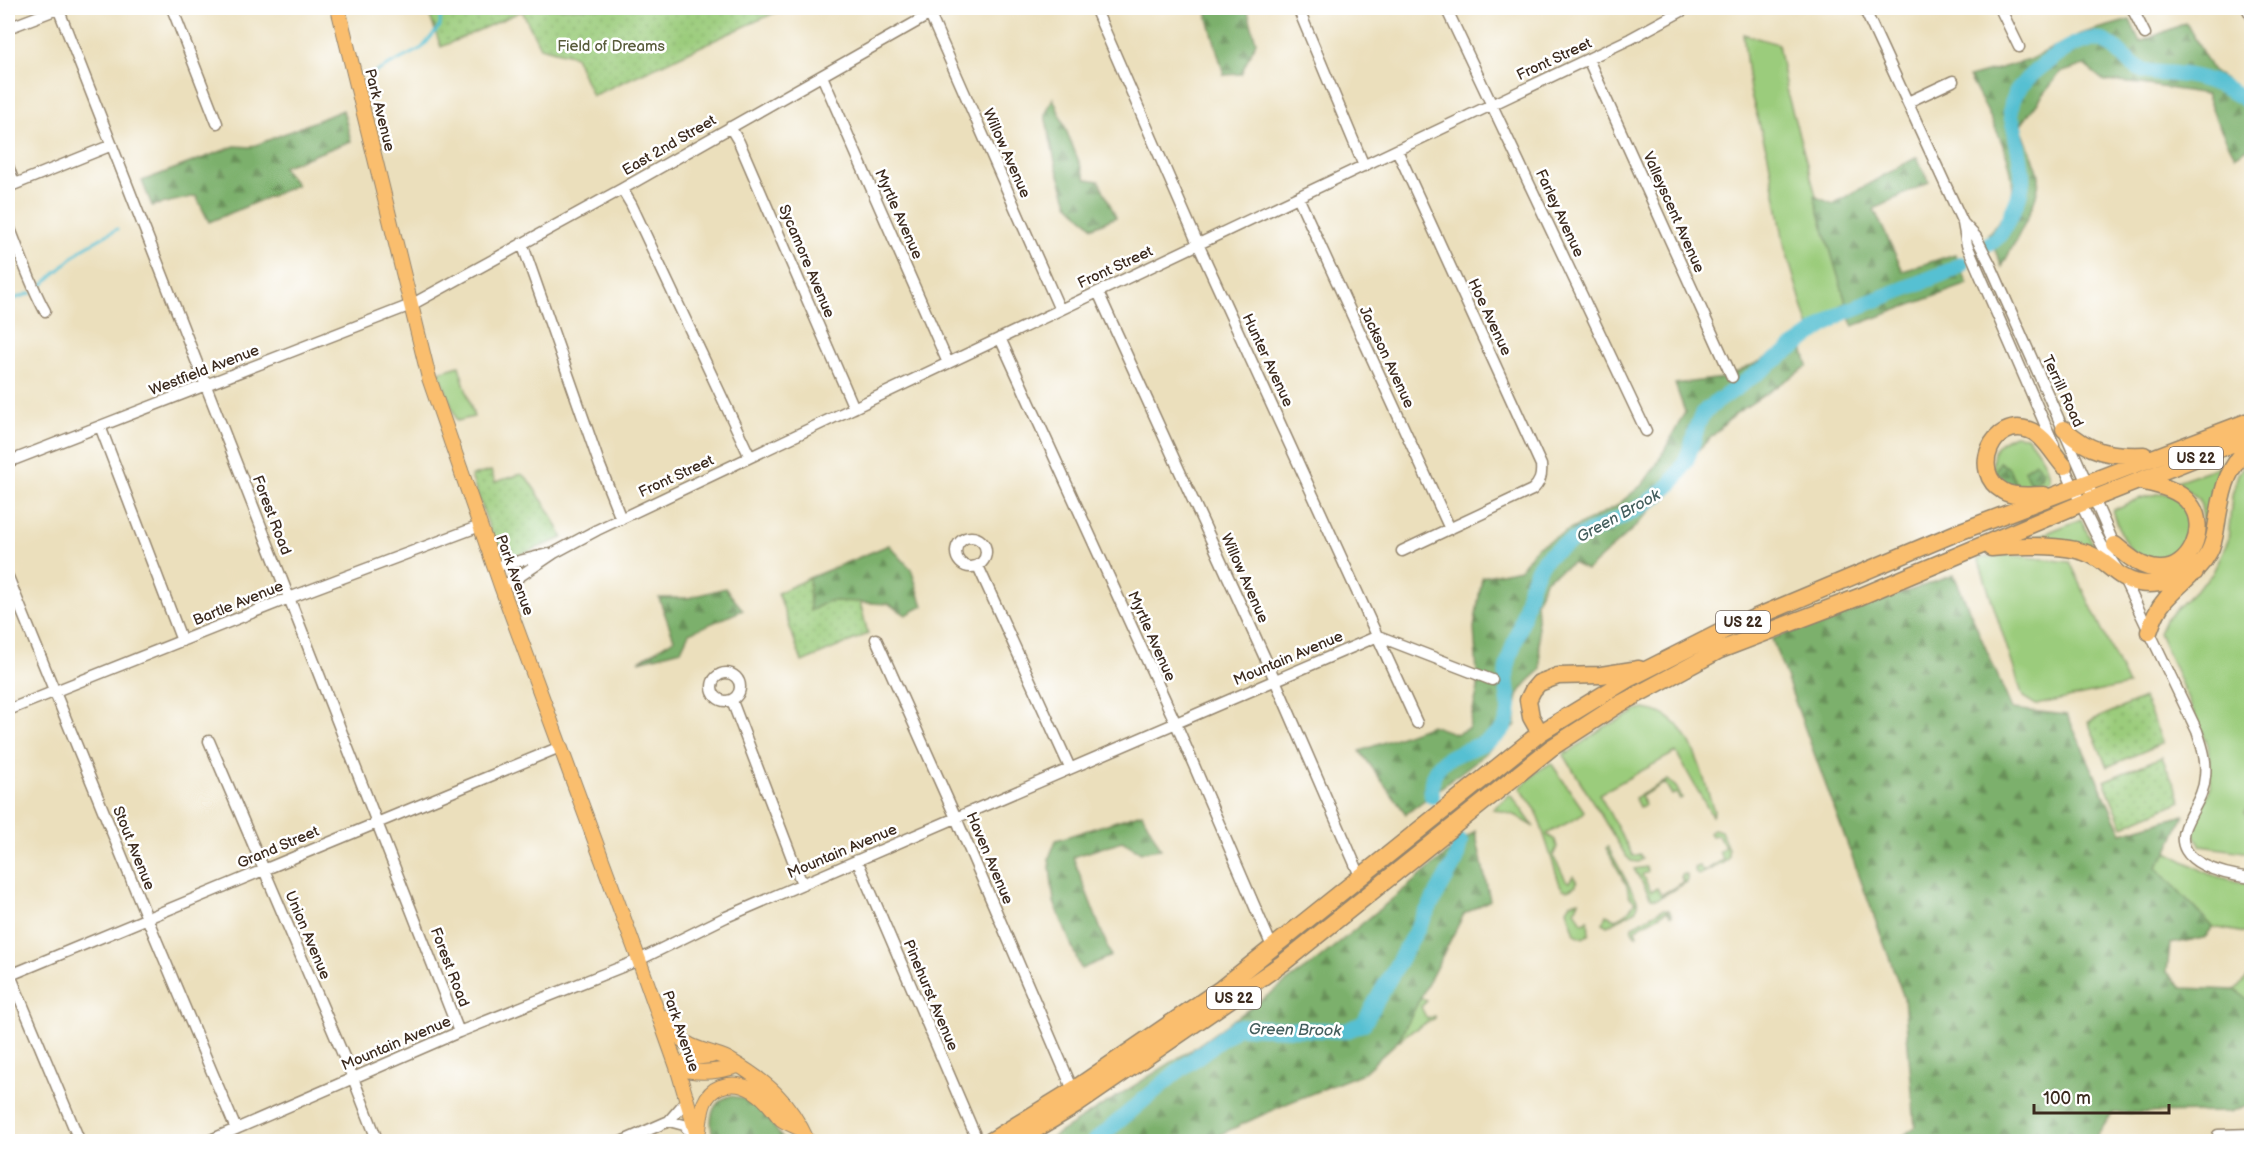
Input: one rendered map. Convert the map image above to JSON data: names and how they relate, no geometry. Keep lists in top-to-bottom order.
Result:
{
  "streets": {
    "highway": ["US 22"],
    "main road": ["Park Avenue"],
    "street": [
      "Front Street",
      "East 2nd Street",
      "Willow Avenue",
      "Valleyscent Avenue",
      "Farley Avenue",
      "Myrtle Avenue",
      "Sycamore Avenue",
      "Hoe Avenue",
      "Jackson Avenue",
      "Hunter Avenue",
      "Westfield Avenue",
      "Terrill Road",
      "Forest Road",
      "Bartle Avenue",
      "Mountain Avenue",
      "Grand Street",
      "Stout Avenue",
      "Haven Avenue",
      "Union Avenue",
      "Pinehurst Avenue"
    ]
  },
  "crossings": [
    ["Front Street", "Park Avenue"],
    ["Front Street", "Willow Avenue"],
    ["Front Street", "Valleyscent Avenue"],
    ["Front Street", "Farley Avenue"],
    ["Front Street", "Myrtle Avenue"],
    ["Front Street", "Sycamore Avenue"],
    ["Front Street", "Hoe Avenue"],
    ["Front Street", "Jackson Avenue"],
    ["Front Street", "Hunter Avenue"],
    ["Park Avenue", "East 2nd Street"],
    ["Park Avenue", "Westfield Avenue"],
    ["Park Avenue", "Bartle Avenue"],
    ["Park Avenue", "Mountain Avenue"],
    ["Park Avenue", "Grand Street"],
    ["East 2nd Street", "Willow Avenue"],
    ["East 2nd Street", "Myrtle Avenue"],
    ["East 2nd Street", "Sycamore Avenue"],
    ["East 2nd Street", "Westfield Avenue"],
    ["Willow Avenue", "US 22"],
    ["Willow Avenue", "Mountain Avenue"],
    ["Myrtle Avenue", "US 22"],
    ["Myrtle Avenue", "Mountain Avenue"],
    ["Hoe Avenue", "Jackson Avenue"],
    ["Hunter Avenue", "Mountain Avenue"],
    ["Westfield Avenue", "Forest Road"],
    ["Terrill Road", "US 22"],
    ["US 22", "Haven Avenue"],
    ["Forest Road", "Bartle Avenue"],
    ["Forest Road", "Mountain Avenue"],
    ["Forest Road", "Grand Street"],
    ["Bartle Avenue", "Stout Avenue"],
    ["Mountain Avenue", "Stout Avenue"],
    ["Mountain Avenue", "Haven Avenue"],
    ["Mountain Avenue", "Union Avenue"],
    ["Mountain Avenue", "Pinehurst Avenue"],
    ["Grand Street", "Stout Avenue"],
    ["Grand Street", "Union Avenue"]
  ],
  "water": ["Green Brook"],
  "parks": ["Field of Dreams"],
  "scale_bar": "100 m"
}
